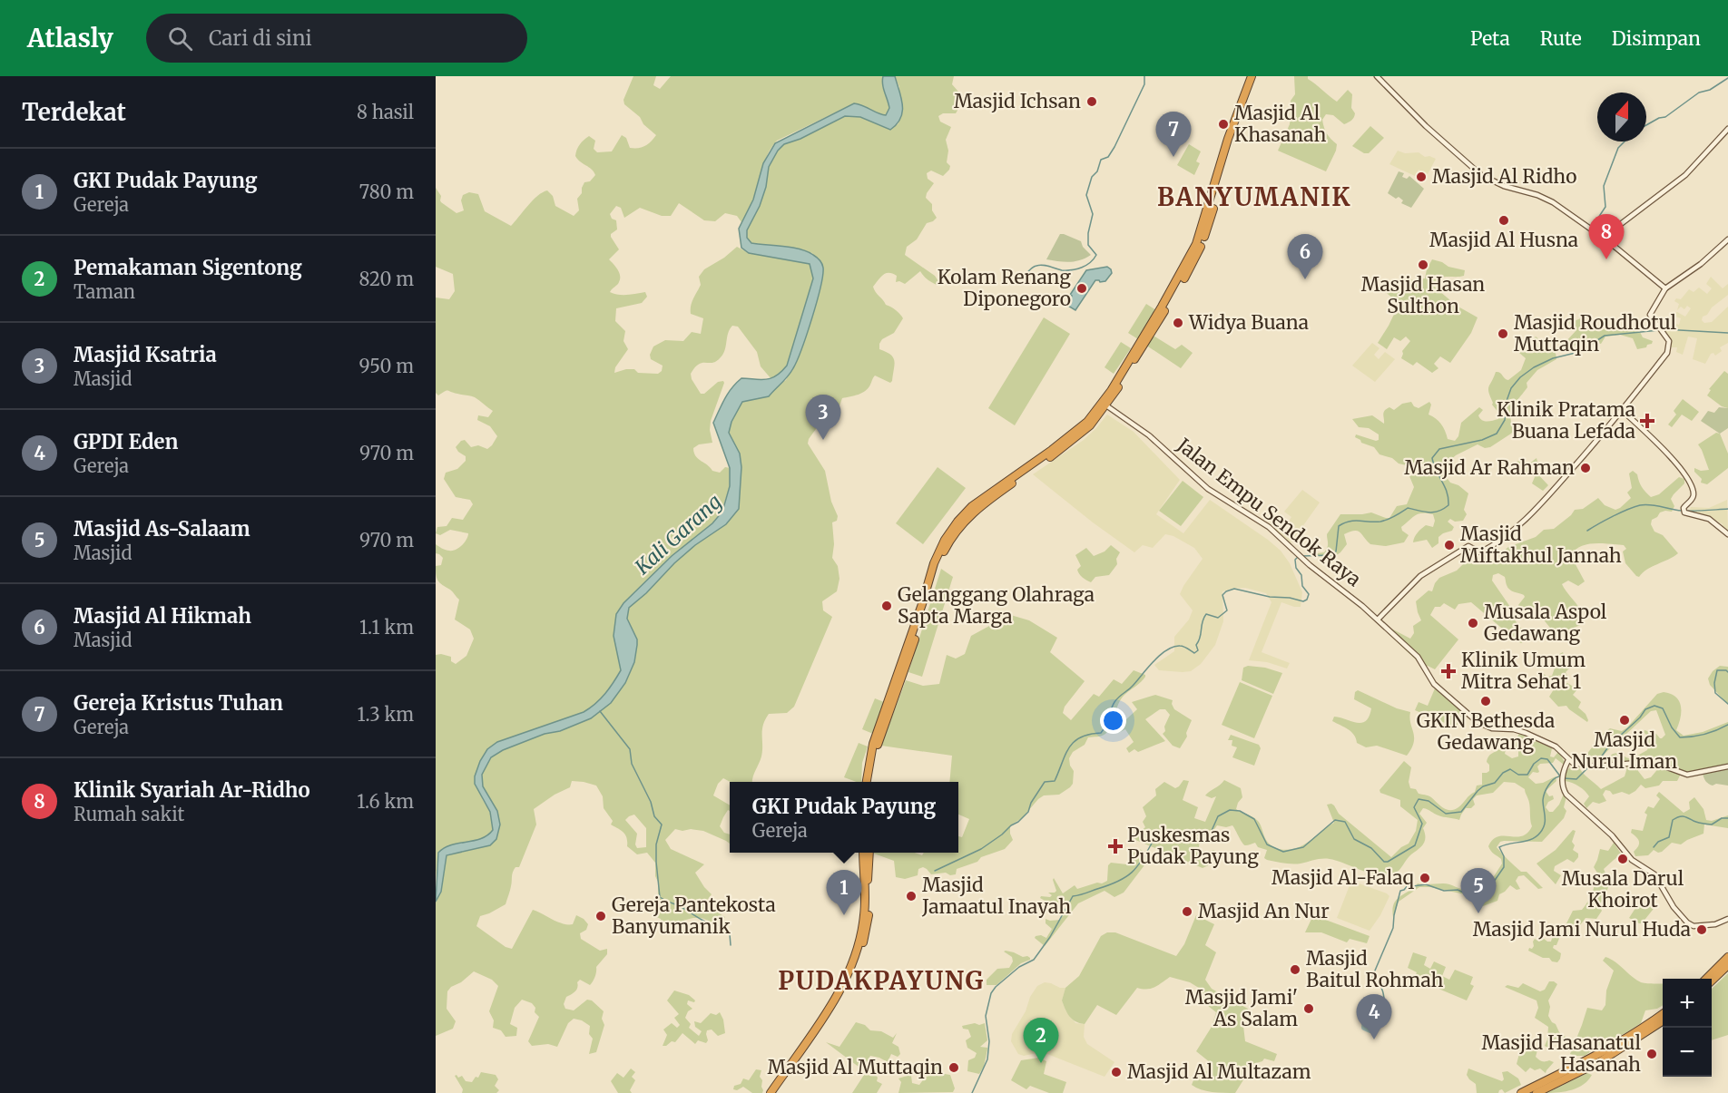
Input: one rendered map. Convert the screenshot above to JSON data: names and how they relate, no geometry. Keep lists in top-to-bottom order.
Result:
{
  "streets": {
    "main road": ["Jalan Empu Sendok Raya"]
  },
  "districts": ["BANYUMANIK", "PUDAKPAYUNG"],
  "water": ["Kali Garang"],
  "places": {
    "other": [
      "Masjid Ichsan",
      "Masjid Al Khasanah",
      "Masjid Al Ridho",
      "Masjid Al Husna",
      "Masjid Hasan Sulthon",
      "Kolam Renang Diponegoro",
      "Widya Buana",
      "Masjid Roudhotul Muttaqin",
      "Masjid Ar Rahman",
      "Masjid Miftakhul Jannah",
      "Gelanggang Olahraga Sapta Marga",
      "Musala Aspol Gedawang",
      "GKIN Bethesda Gedawang",
      "Masjid Nurul Iman",
      "Musala Darul Khoirot",
      "Masjid Al-Falaq",
      "Masjid Jamaatul Inayah",
      "Masjid An Nur",
      "Gereja Pantekosta Banyumanik",
      "Masjid Jami Nurul Huda",
      "Masjid Baitul Rohmah",
      "Masjid Jami' As Salam",
      "Masjid Hasanatul Hasanah",
      "Masjid Al Muttaqin",
      "Masjid Al Multazam"
    ],
    "health": ["Klinik Pratama Buana Lefada", "Klinik Umum Mitra Sehat 1", "Puskesmas Pudak Payung"]
  },
  "north": "top",
  "page": {
    "header": "Atlasly",
    "search": "Cari di sini",
    "nav": ["Peta", "Rute", "Disimpan"],
    "heading": ["Terdekat", "8 hasil"],
    "pins": [
      "7",
      "8",
      "6",
      "3",
      "5",
      "1",
      "4",
      "2"
    ],
    "list": [
      {
        "mark": "1",
        "name": "GKI Pudak Payung",
        "note": "Gereja",
        "value": "780 m"
      },
      {
        "mark": "2",
        "name": "Pemakaman Sigentong",
        "note": "Taman",
        "value": "820 m"
      },
      {
        "mark": "3",
        "name": "Masjid Ksatria",
        "note": "Masjid",
        "value": "950 m"
      },
      {
        "mark": "4",
        "name": "GPDI Eden",
        "note": "Gereja",
        "value": "970 m"
      },
      {
        "mark": "5",
        "name": "Masjid As-Salaam",
        "note": "Masjid",
        "value": "970 m"
      },
      {
        "mark": "6",
        "name": "Masjid Al Hikmah",
        "note": "Masjid",
        "value": "1.1 km"
      },
      {
        "mark": "7",
        "name": "Gereja Kristus Tuhan",
        "note": "Gereja",
        "value": "1.3 km"
      },
      {
        "mark": "8",
        "name": "Klinik Syariah Ar-Ridho",
        "note": "Rumah sakit",
        "value": "1.6 km"
      }
    ],
    "popup": ["GKI Pudak Payung", "Gereja"],
    "map_buttons": ["+", "−"]
  }
}
